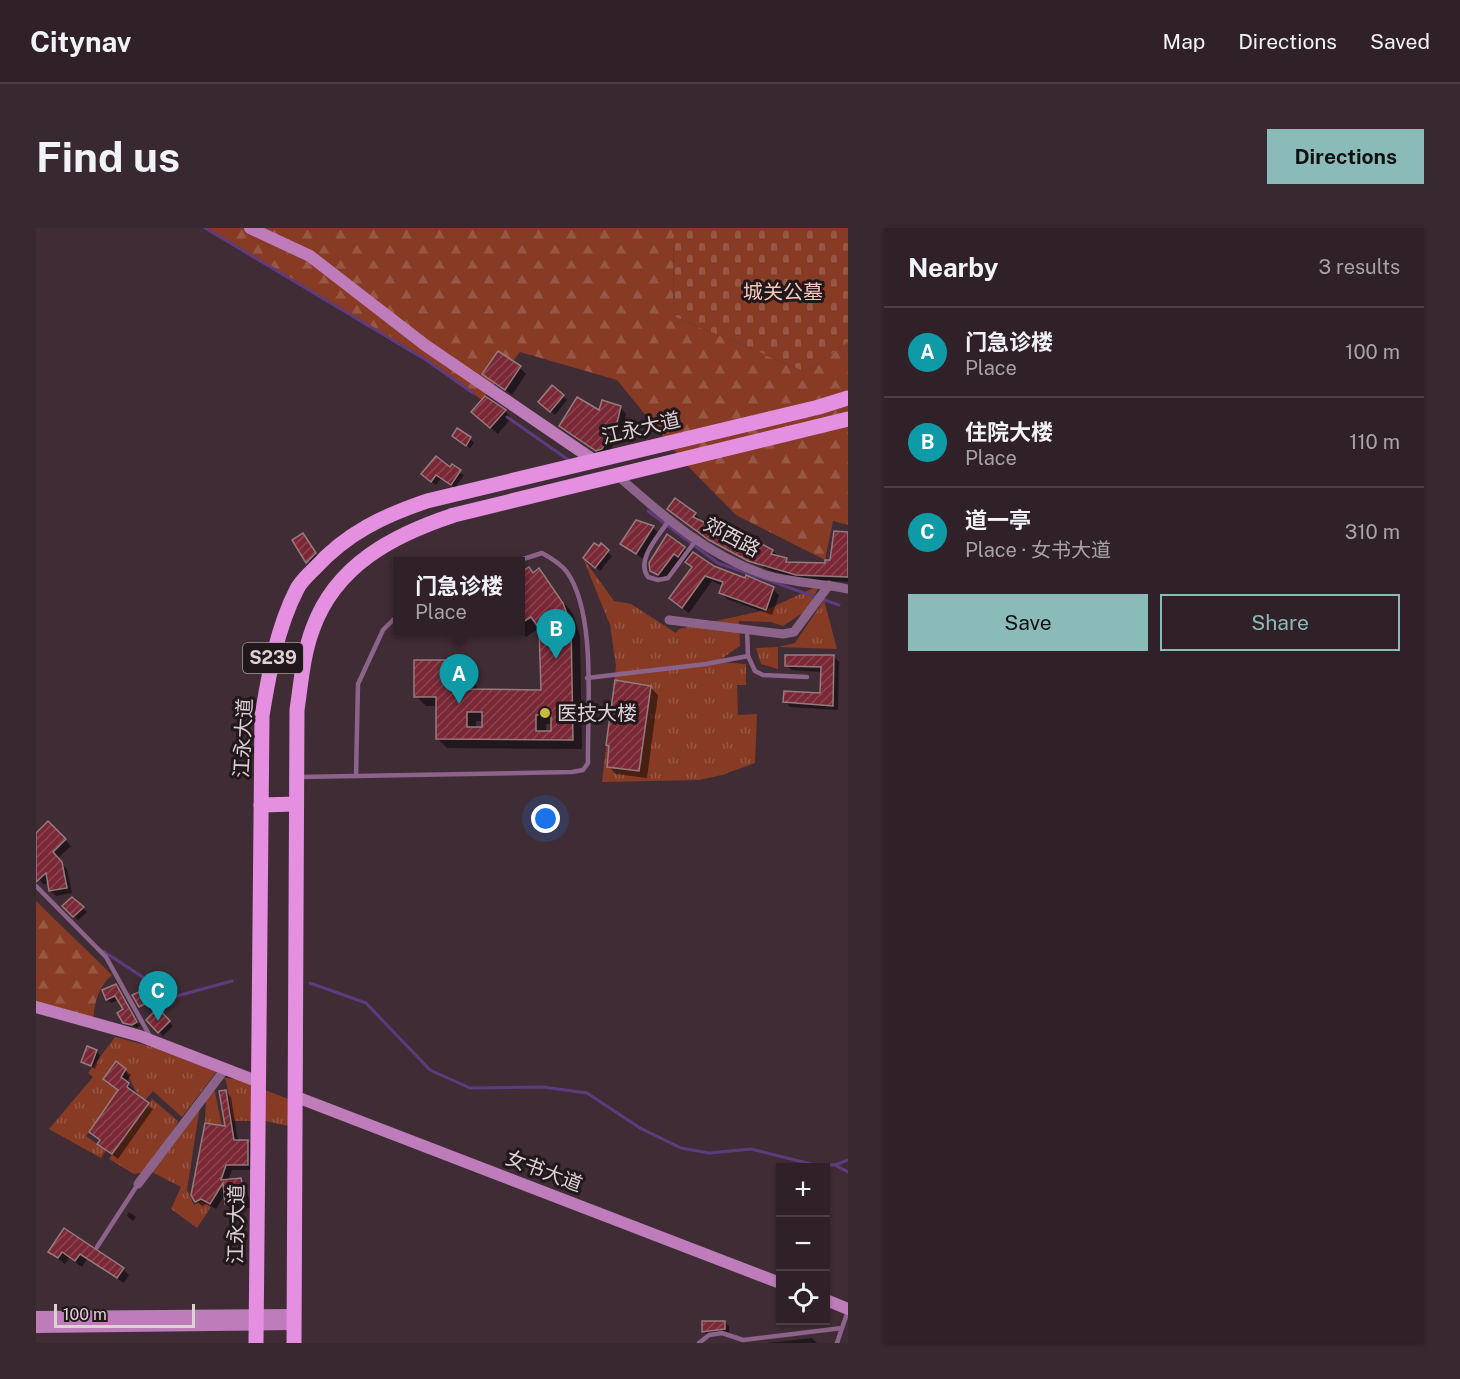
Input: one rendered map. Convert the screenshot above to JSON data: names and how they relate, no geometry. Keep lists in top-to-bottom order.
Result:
{
  "streets": {
    "main road": ["江永大道", "S239", "女书大道"],
    "street": ["郊西路"]
  },
  "crossings": [
    ["郊西路", "S239"],
    ["S239", "女书大道"]
  ],
  "parks": ["城关公墓"],
  "places": ["医技大楼"],
  "scale_bar": "100 m",
  "page": {
    "header": "Citynav",
    "nav": ["Map", "Directions", "Saved"],
    "buttons": [
      "Directions",
      ["Save", "Share"]
    ],
    "title": "Find us",
    "heading": ["Nearby", "3 results"],
    "list": [
      {
        "mark": "A",
        "name": "门急诊楼",
        "note": "Place",
        "value": "100 m"
      },
      {
        "mark": "B",
        "name": "住院大楼",
        "note": "Place",
        "value": "110 m"
      },
      {
        "mark": "C",
        "name": "道一亭",
        "note": "Place · 女书大道",
        "value": "310 m"
      }
    ],
    "popup": ["门急诊楼", "Place"],
    "pins": ["B", "A", "C"],
    "map_buttons": ["+", "−"],
    "scale": "100 m"
  }
}
